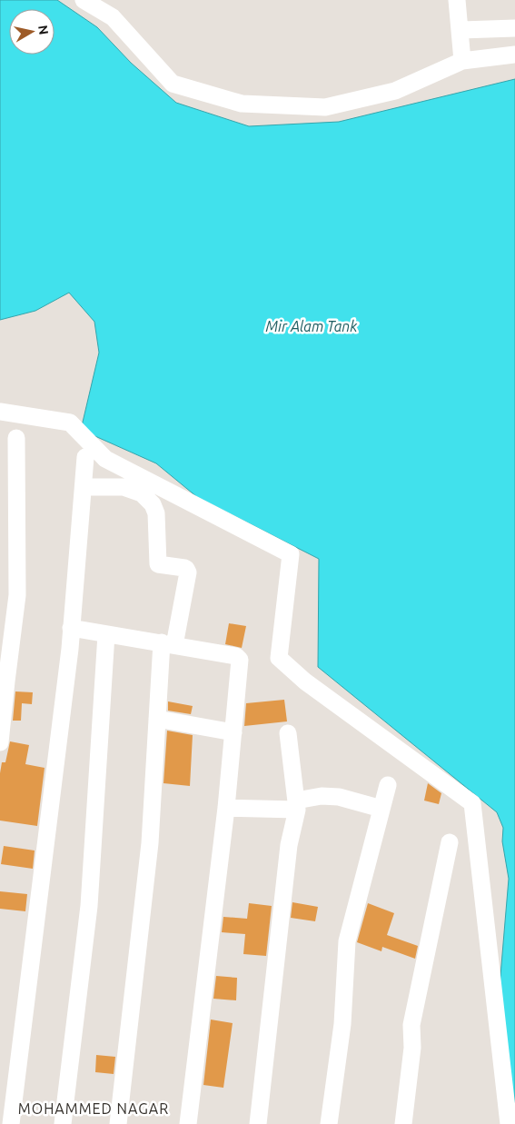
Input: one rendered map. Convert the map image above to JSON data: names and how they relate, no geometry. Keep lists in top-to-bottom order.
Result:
{
  "districts": ["MOHAMMED NAGAR"],
  "water": ["Mir Alam Tank"],
  "north": "right"
}
